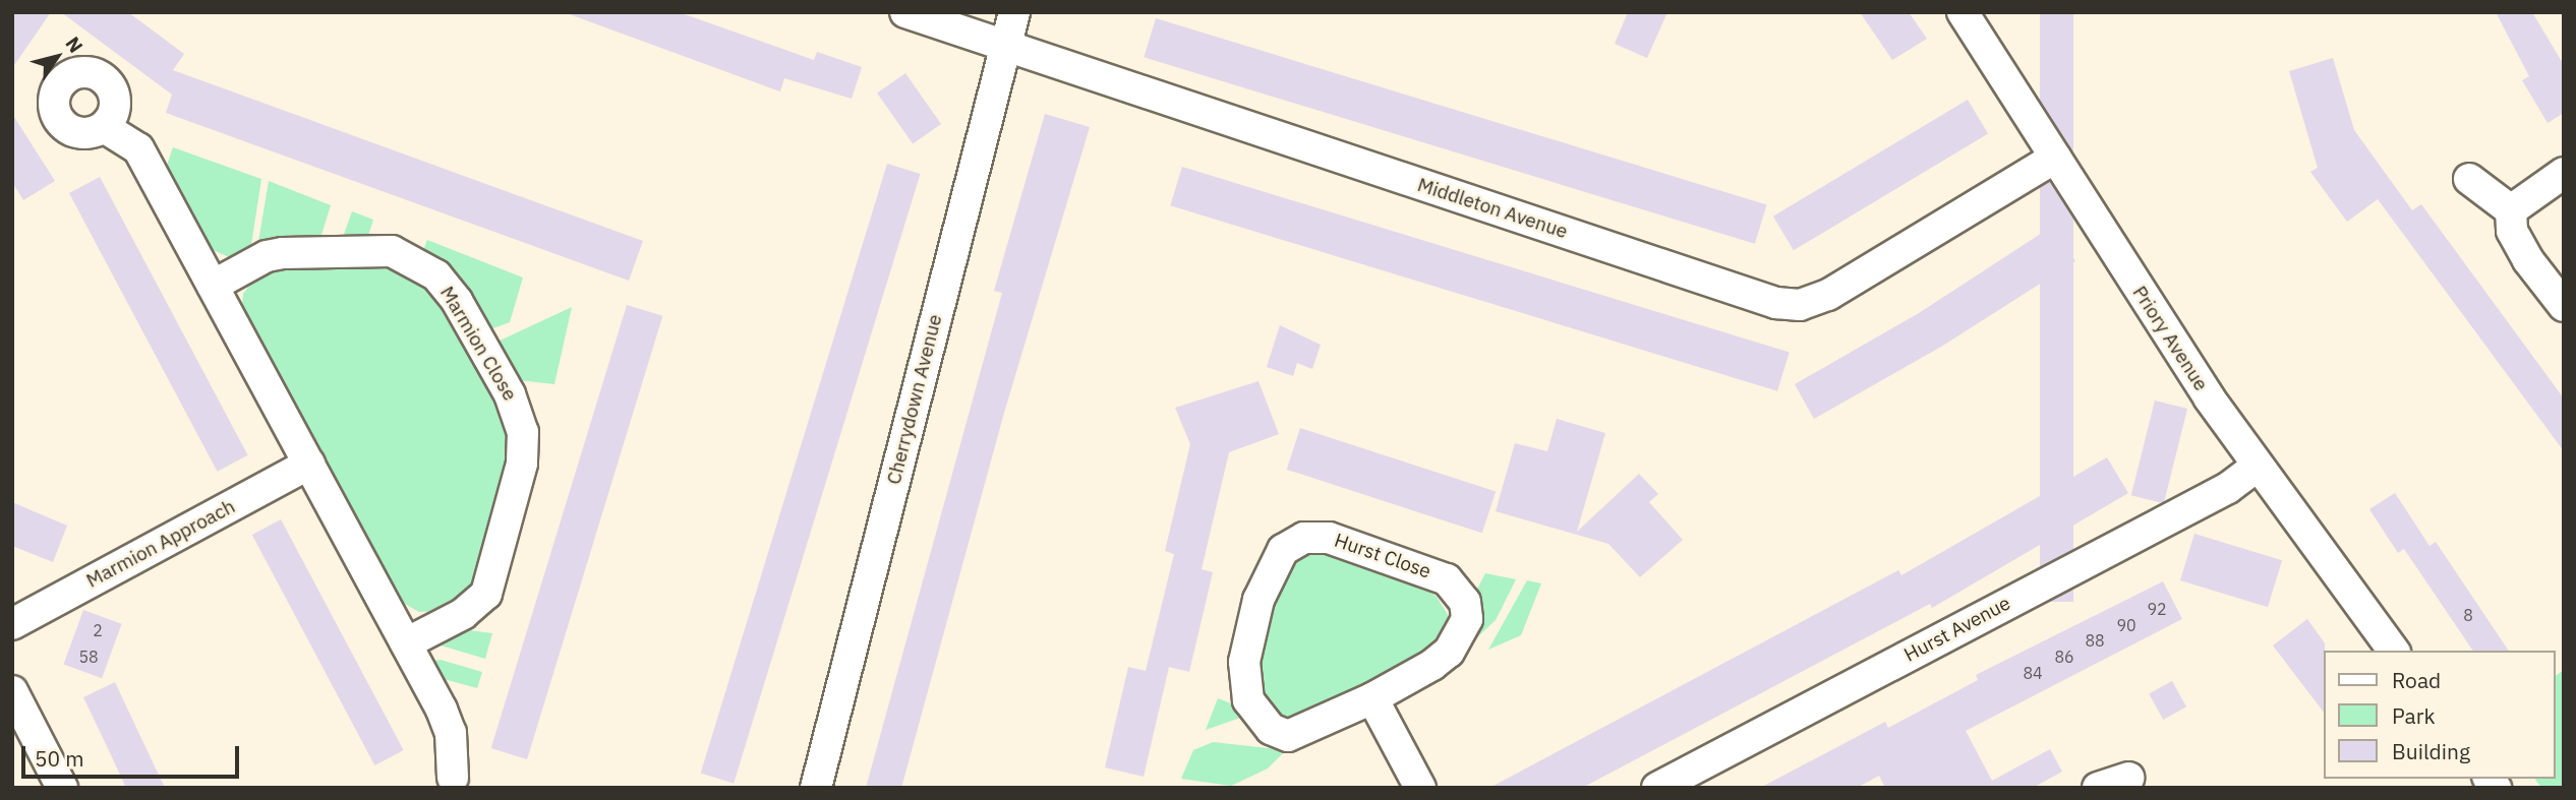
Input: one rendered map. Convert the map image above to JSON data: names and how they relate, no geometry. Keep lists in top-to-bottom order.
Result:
{
  "streets": {
    "street": [
      "Middleton Avenue",
      "Priory Avenue",
      "Marmion Close",
      "Cherrydown Avenue",
      "Marmion Approach",
      "Hurst Close",
      "Hurst Avenue"
    ]
  },
  "crossings": [
    ["Middleton Avenue", "Priory Avenue"],
    ["Middleton Avenue", "Cherrydown Avenue"],
    ["Priory Avenue", "Hurst Avenue"]
  ],
  "house_numbers": [
    "92",
    "8",
    "90",
    "2",
    "88",
    "58",
    "86",
    "84"
  ],
  "legend": ["Road", "Park", "Building"],
  "scale_bar": "50 m",
  "north": "top right"
}
